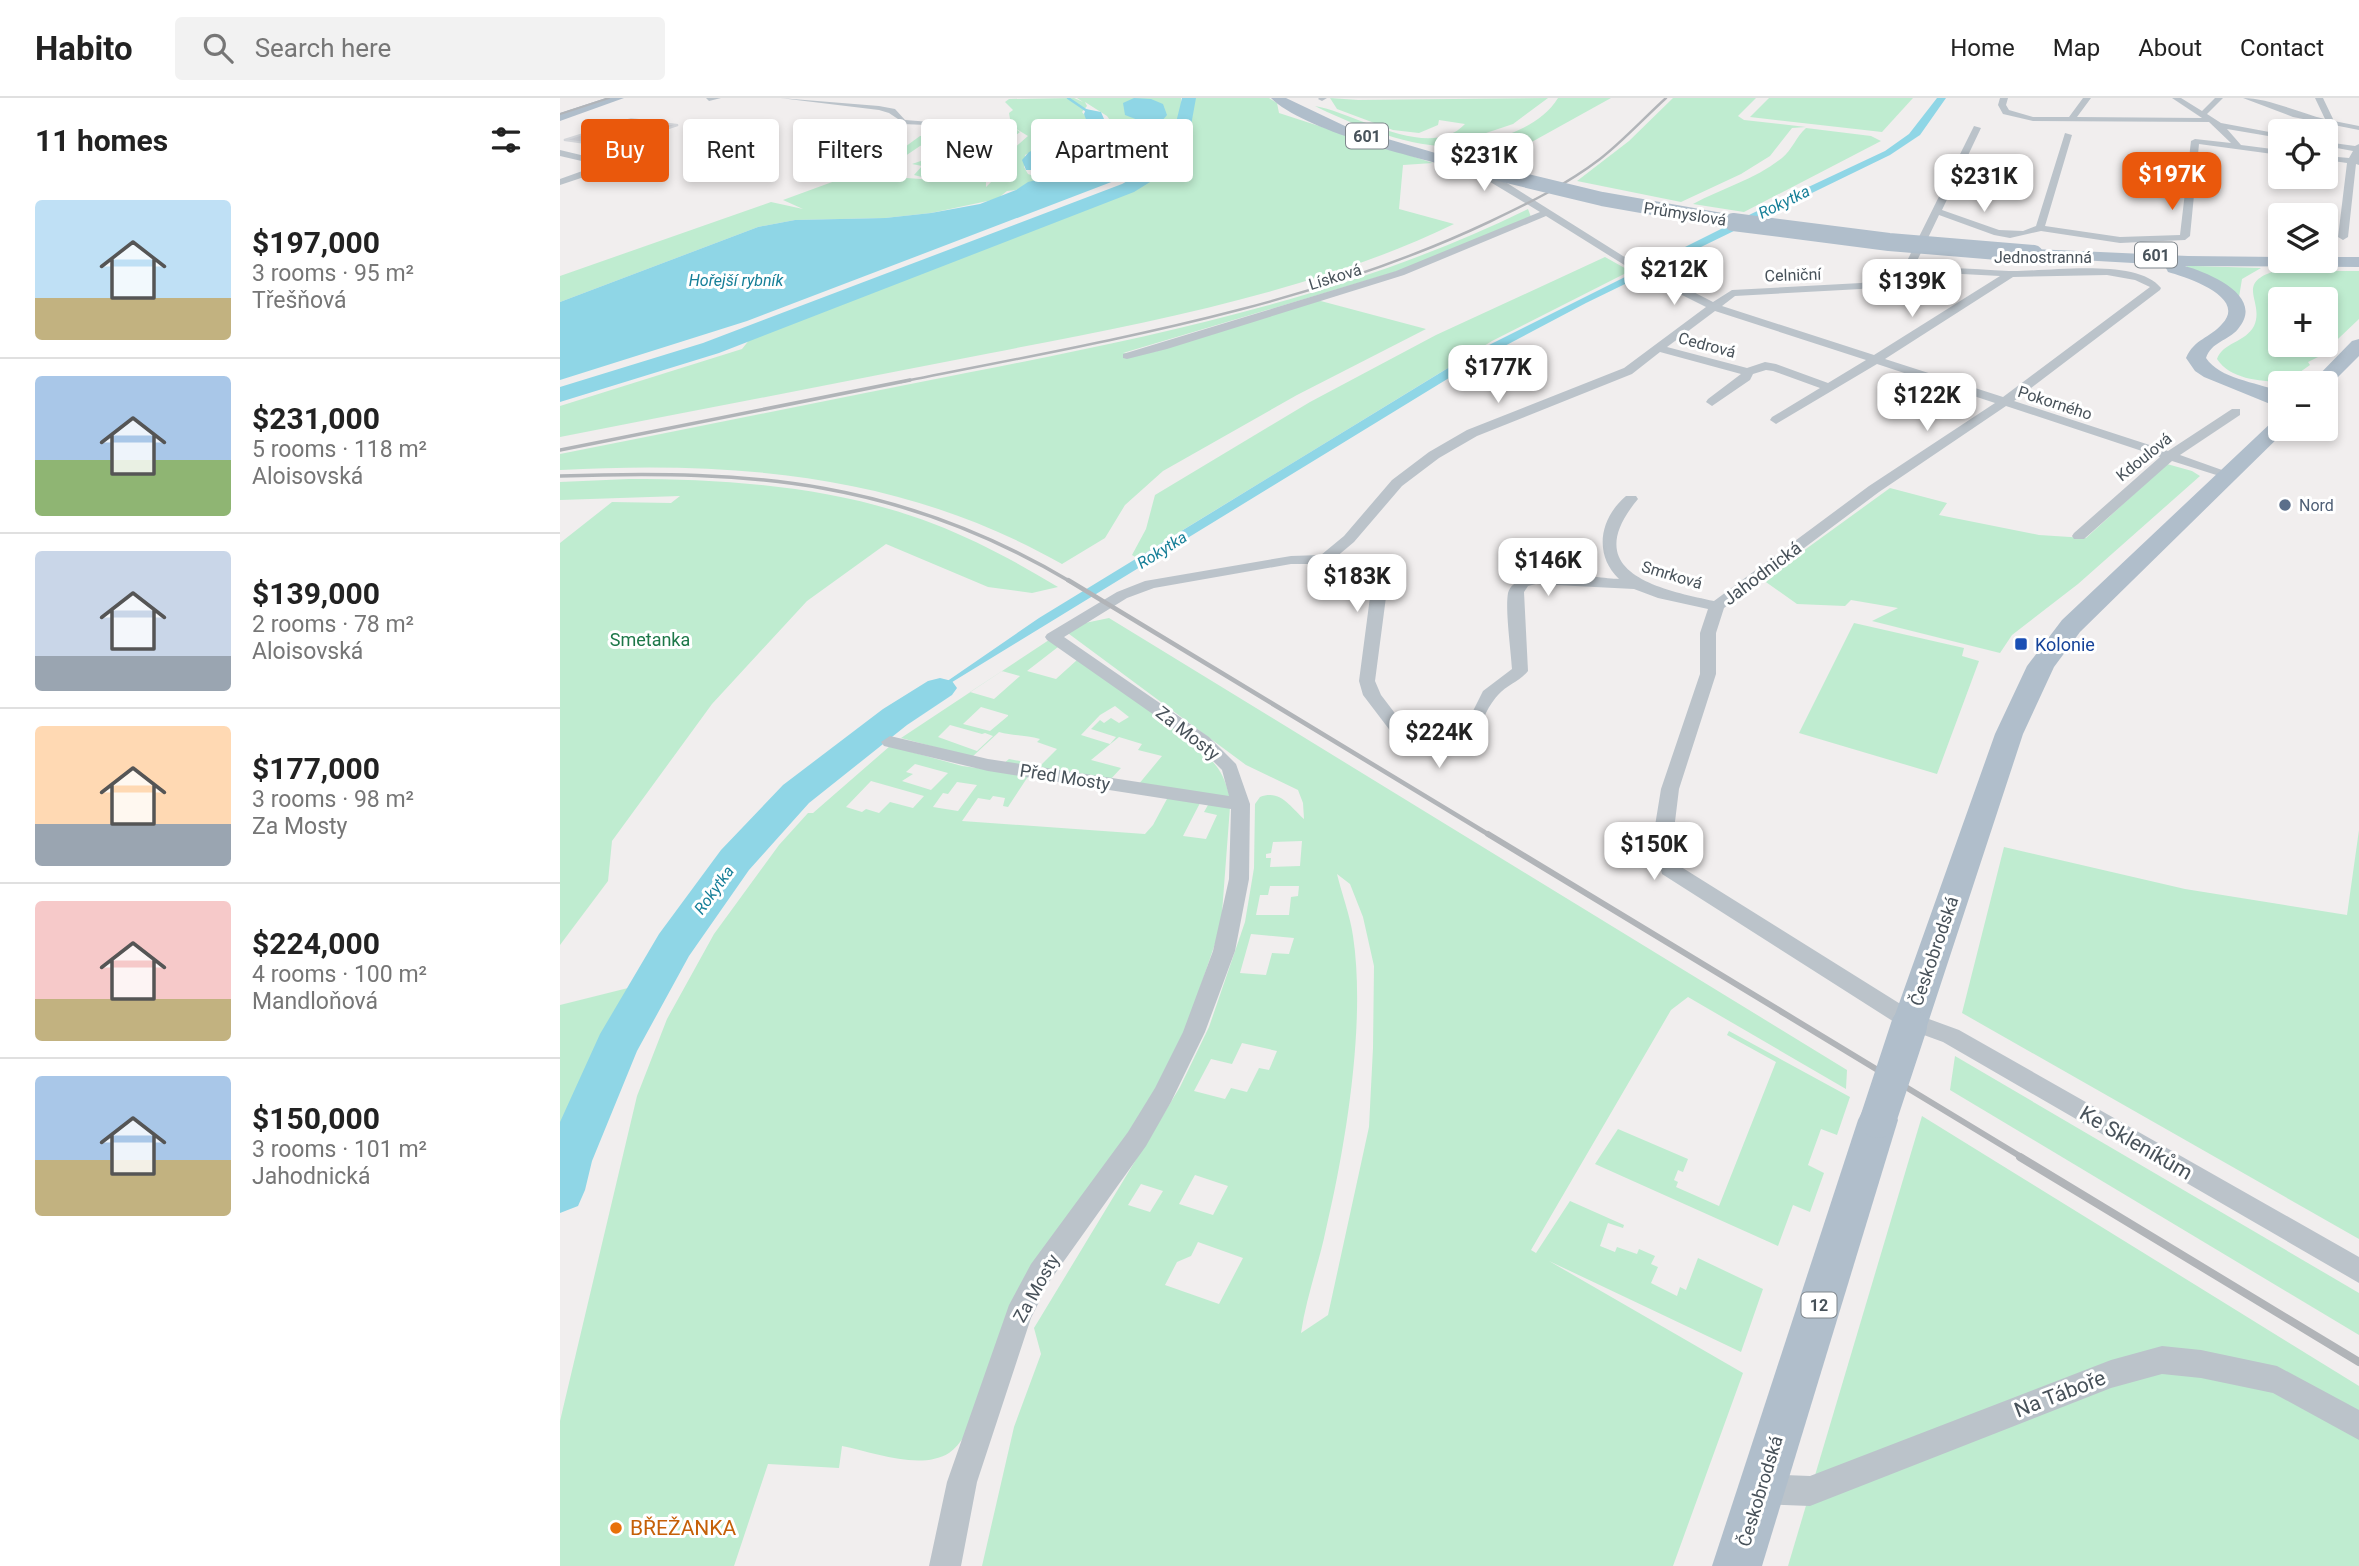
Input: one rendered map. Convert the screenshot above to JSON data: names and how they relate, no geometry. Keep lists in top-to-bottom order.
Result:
{
  "streets": {
    "main road": [
      "601",
      "Průmyslová",
      "Českobrodská",
      "12"
    ],
    "street": [
      "Jednostranná",
      "Celniční",
      "Lísková",
      "Cedrová",
      "Pokorného",
      "Kdoulová",
      "Jahodnická",
      "Smrková",
      "Za Mosty",
      "Před Mosty",
      "Ke Skleníkům",
      "Na Táboře"
    ]
  },
  "crossings": [
    ["Průmyslová", "Pokorného"],
    ["Jednostranná", "Celniční"],
    ["Jednostranná", "Jahodnická"],
    ["Celniční", "Pokorného"],
    ["Lísková", "Pokorného"],
    ["Pokorného", "Kdoulová"],
    ["Pokorného", "Jahodnická"],
    ["Pokorného", "Českobrodská"],
    ["Jahodnická", "Smrková"],
    ["Jahodnická", "Českobrodská"],
    ["Jahodnická", "Ke Skleníkům"],
    ["Za Mosty", "Před Mosty"],
    ["Českobrodská", "Ke Skleníkům"],
    ["Českobrodská", "Na Táboře"]
  ],
  "water": ["Rokytka", "Hořejší rybník"],
  "parks": ["Smetanka"],
  "places": {
    "other": ["Nord", "BŘEŽANKA"],
    "transit": ["Kolonie"]
  },
  "page": {
    "header": "Habito",
    "search": "Search here",
    "nav": [
      "Home",
      "Map",
      "About",
      "Contact"
    ],
    "heading": "11 homes",
    "map_buttons": ["+", "−"],
    "chip": [
      "Buy",
      "Rent",
      "Filters",
      "New",
      "Apartment"
    ],
    "price": [
      "$231K",
      "$197K",
      "$231K",
      "$212K",
      "$139K",
      "$177K",
      "$122K",
      "$146K",
      "$183K",
      "$224K",
      "$150K"
    ],
    "list": [
      {
        "name": "$197,000",
        "note": "3 rooms · 95 m² · Třešňová"
      },
      {
        "name": "$231,000",
        "note": "5 rooms · 118 m² · Aloisovská"
      },
      {
        "name": "$139,000",
        "note": "2 rooms · 78 m² · Aloisovská"
      },
      {
        "name": "$177,000",
        "note": "3 rooms · 98 m² · Za Mosty"
      },
      {
        "name": "$224,000",
        "note": "4 rooms · 100 m² · Mandloňová"
      },
      {
        "name": "$150,000",
        "note": "3 rooms · 101 m² · Jahodnická"
      }
    ]
  }
}
